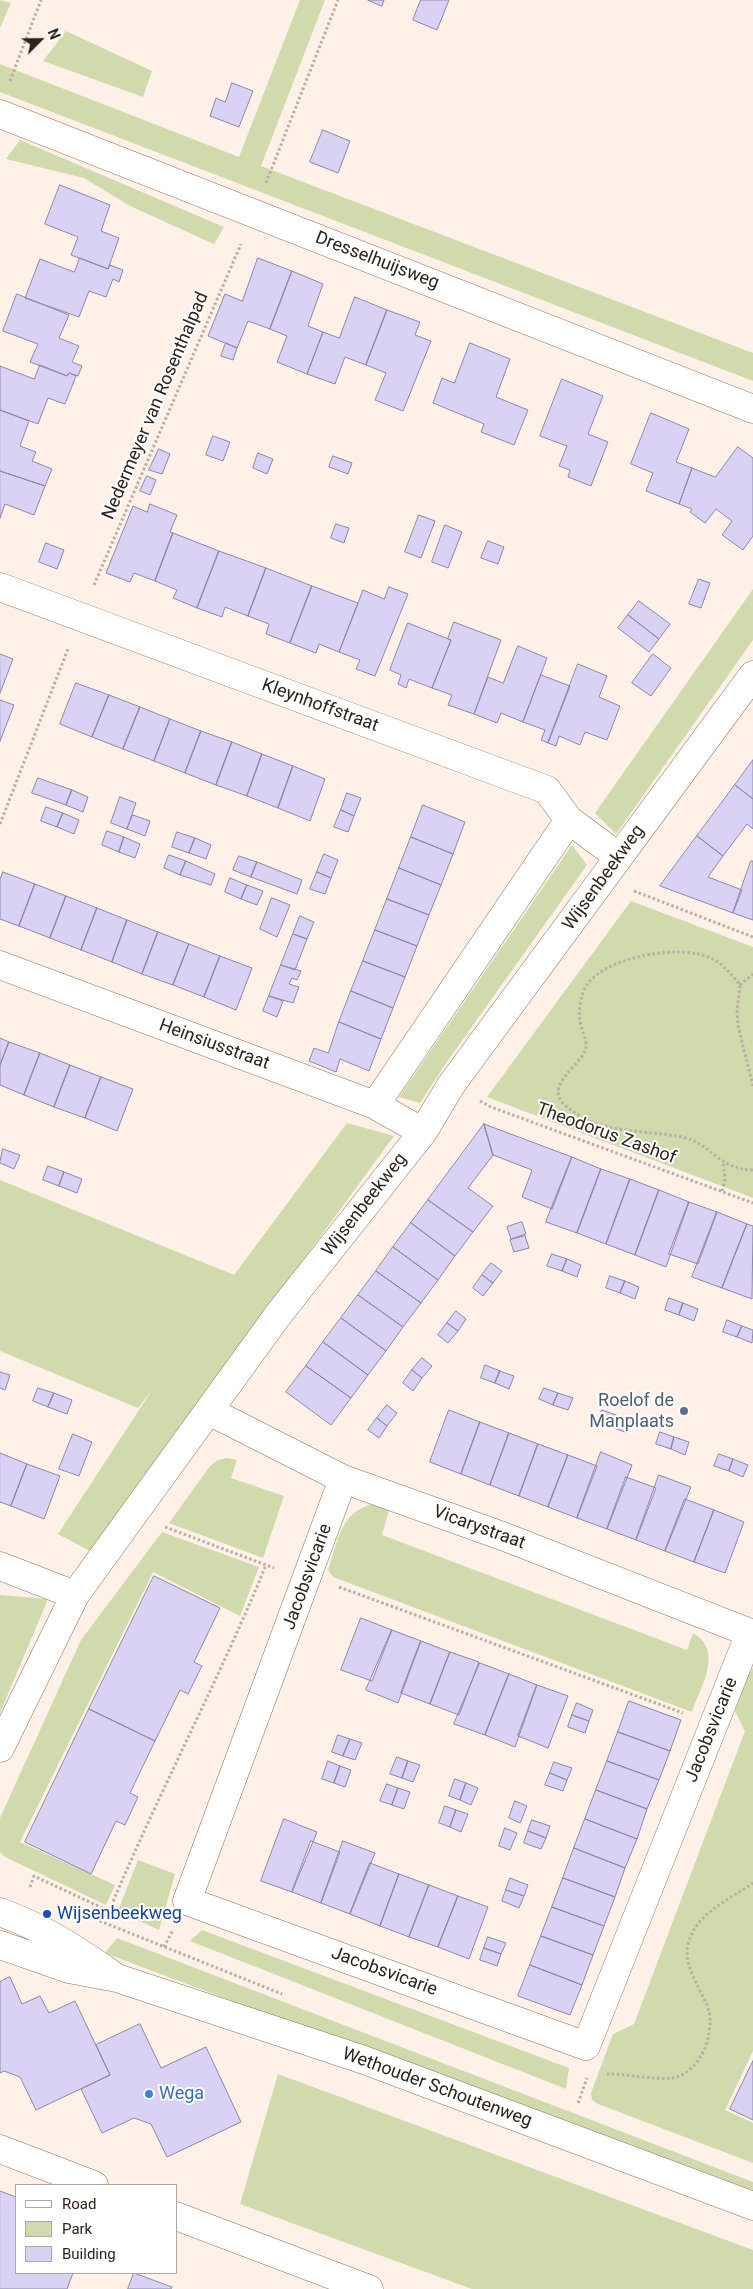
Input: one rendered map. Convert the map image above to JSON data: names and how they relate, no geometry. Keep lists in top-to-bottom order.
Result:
{
  "streets": {
    "street": [
      "Dresselhuijsweg",
      "Kleynhoffstraat",
      "Wijsenbeekweg",
      "Heinsiusstraat",
      "Vicarystraat",
      "Jacobsvicarie",
      "Wethouder Schoutenweg"
    ],
    "path": ["Nedermeyer van Rosenthalpad", "Theodorus Zashof"]
  },
  "crossings": [
    ["Dresselhuijsweg", "Nedermeyer van Rosenthalpad"],
    ["Nedermeyer van Rosenthalpad", "Kleynhoffstraat"],
    ["Kleynhoffstraat", "Wijsenbeekweg"],
    ["Wijsenbeekweg", "Heinsiusstraat"],
    ["Wijsenbeekweg", "Theodorus Zashof"],
    ["Wijsenbeekweg", "Vicarystraat"],
    ["Vicarystraat", "Jacobsvicarie"]
  ],
  "places": ["Roelof de Manplaats", "Wijsenbeekweg", "Wega"],
  "legend": ["Road", "Park", "Building"],
  "north": "top right"
}
